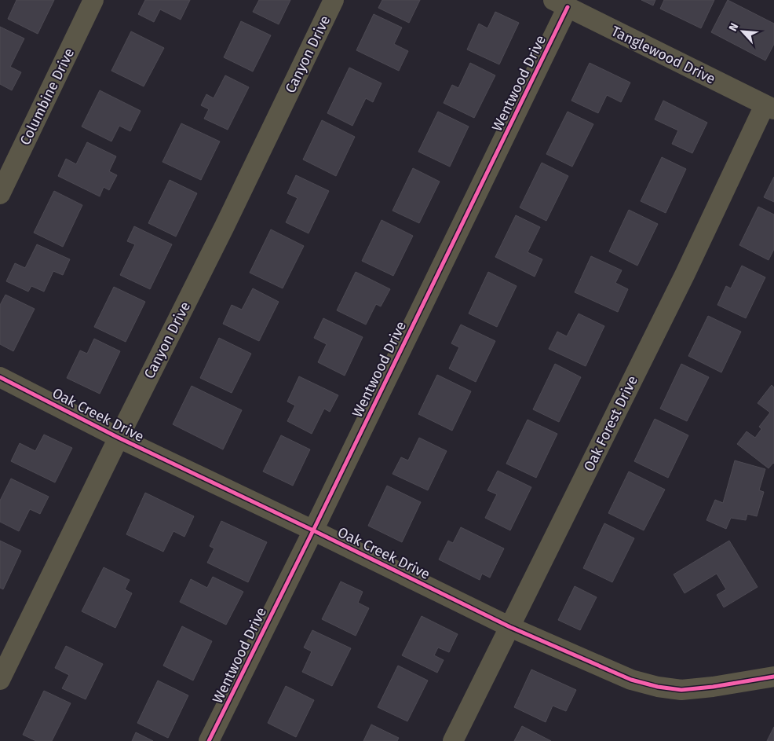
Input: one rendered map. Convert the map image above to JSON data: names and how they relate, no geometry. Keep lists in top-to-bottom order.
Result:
{
  "streets": {
    "street": [
      "Canyon Drive",
      "Tanglewood Drive",
      "Wentwood Drive",
      "Columbine Drive",
      "Oak Creek Drive",
      "Oak Forest Drive"
    ]
  },
  "crossings": [
    ["Canyon Drive", "Oak Creek Drive"],
    ["Tanglewood Drive", "Wentwood Drive"],
    ["Tanglewood Drive", "Oak Forest Drive"],
    ["Wentwood Drive", "Oak Creek Drive"],
    ["Oak Creek Drive", "Oak Forest Drive"]
  ],
  "north": "top left"
}
